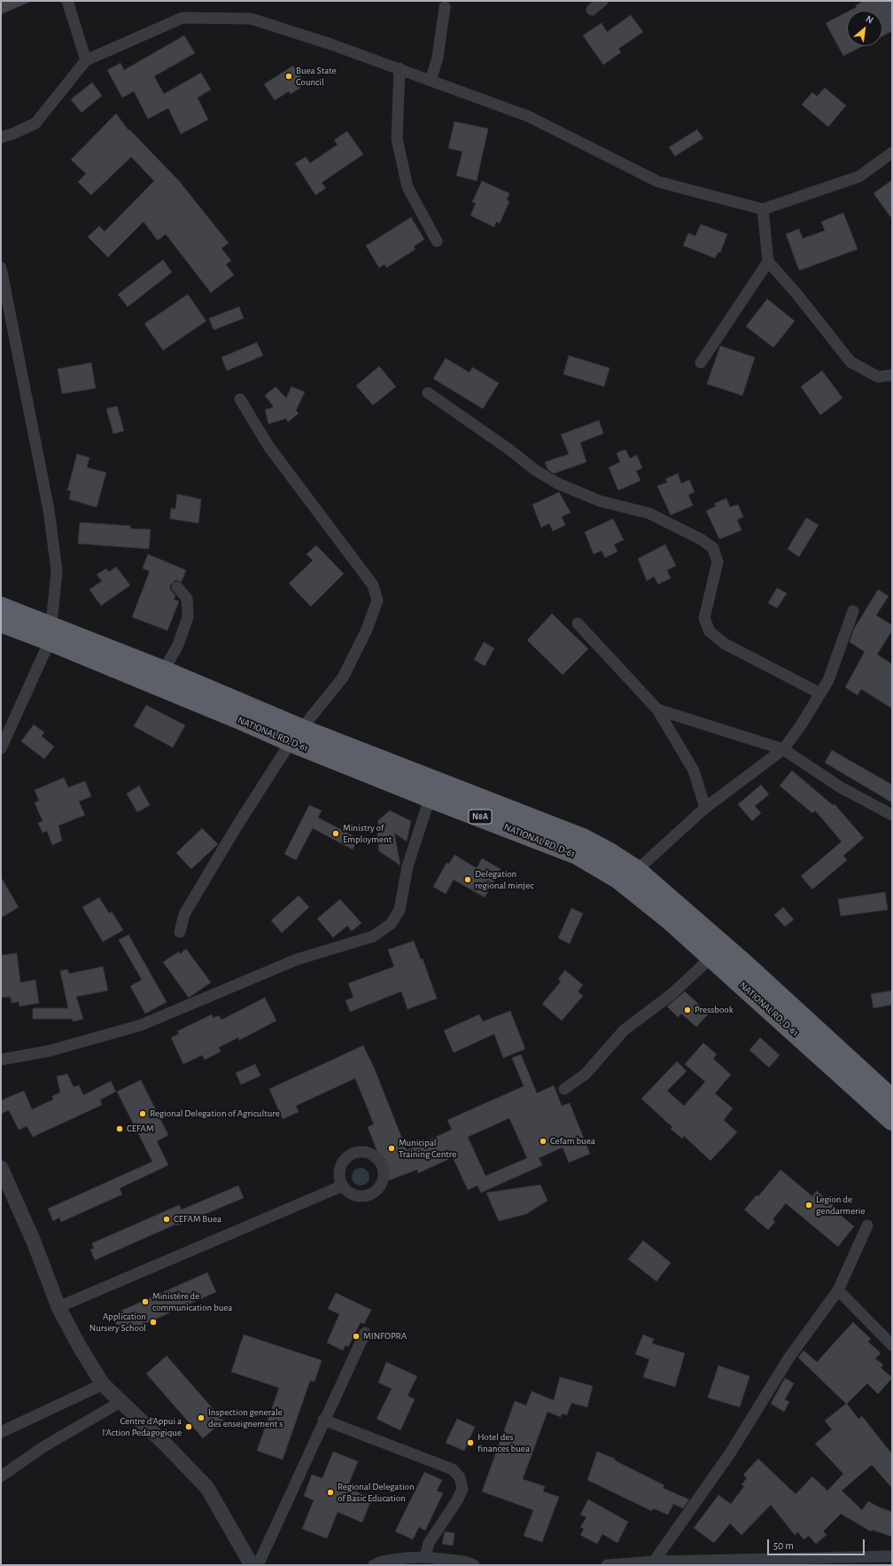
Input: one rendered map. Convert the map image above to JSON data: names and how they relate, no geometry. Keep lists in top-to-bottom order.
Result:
{
  "streets": {
    "highway": ["NATIONAL RD. D-61", "N8A"]
  },
  "places": [
    "Buea State Council",
    "Ministry of Employment",
    "Delegation regional minjec",
    "Pressbook",
    "Regional Delegation of Agriculture",
    "CEFAM",
    "Cefam buea",
    "Municipal Training Centre",
    "Legion de gendarmerie",
    "CEFAM Buea",
    "Ministère de communication buea",
    "Application Nursery School",
    "MINFOPRA",
    "Inspection generale des enseignement s",
    "Centre d'Appui a l'Action Pedagogique",
    "Hotel des finances buea",
    "Regional Delegation of Basic Education"
  ],
  "scale_bar": "50 m",
  "north": "top right"
}
